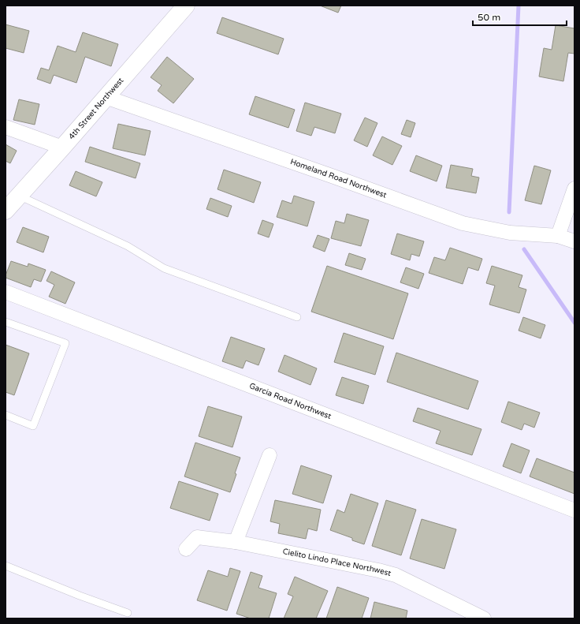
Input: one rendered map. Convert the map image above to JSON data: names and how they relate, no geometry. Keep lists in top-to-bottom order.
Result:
{
  "streets": {
    "main road": ["4th Street Northwest"],
    "street": ["Homeland Road Northwest", "Garcia Road Northwest", "Cielito Lindo Place Northwest"]
  },
  "crossings": [
    ["4th Street Northwest", "Homeland Road Northwest"]
  ],
  "scale_bar": "50 m"
}
